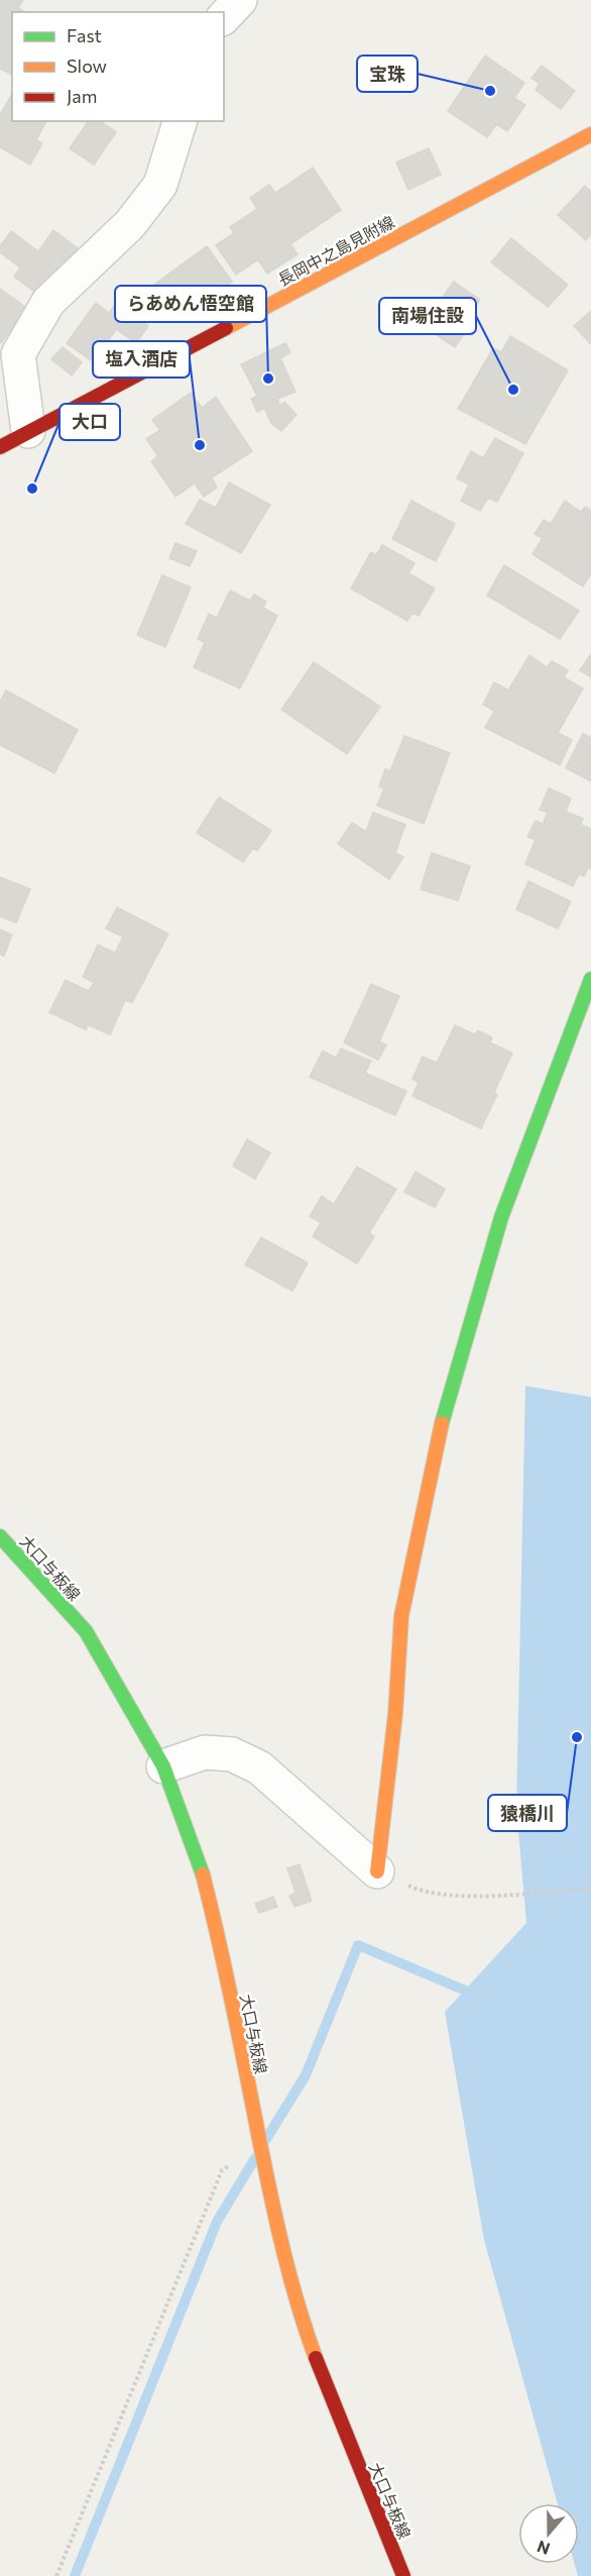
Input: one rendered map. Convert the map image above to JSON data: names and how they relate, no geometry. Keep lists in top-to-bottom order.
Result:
{
  "streets": {
    "main road": ["長岡中之島見附線", "大口与板線"]
  },
  "places": [
    "宝珠",
    "らあめん悟空館",
    "南場住設",
    "塩入酒店",
    "大口",
    "猿橋川"
  ],
  "legend": ["Fast", "Slow", "Jam"],
  "north": "bottom"
}
